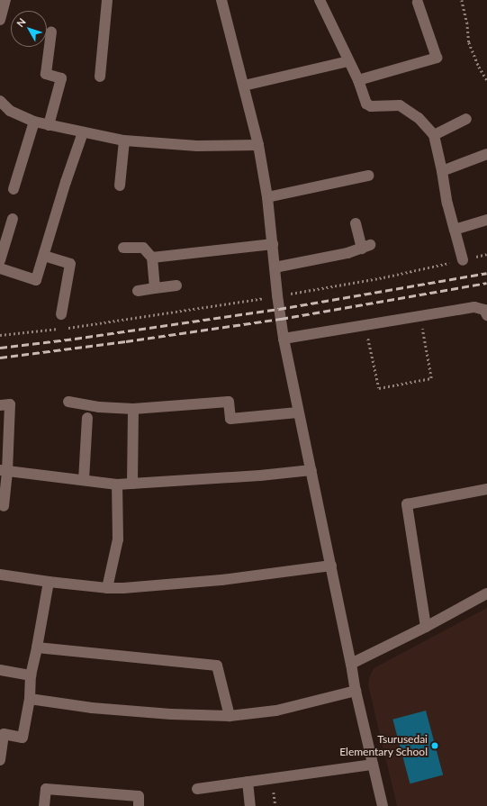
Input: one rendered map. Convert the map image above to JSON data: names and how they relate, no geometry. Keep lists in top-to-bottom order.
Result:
{
  "places": ["Tsurusedai Elementary School"],
  "north": "top left"
}
